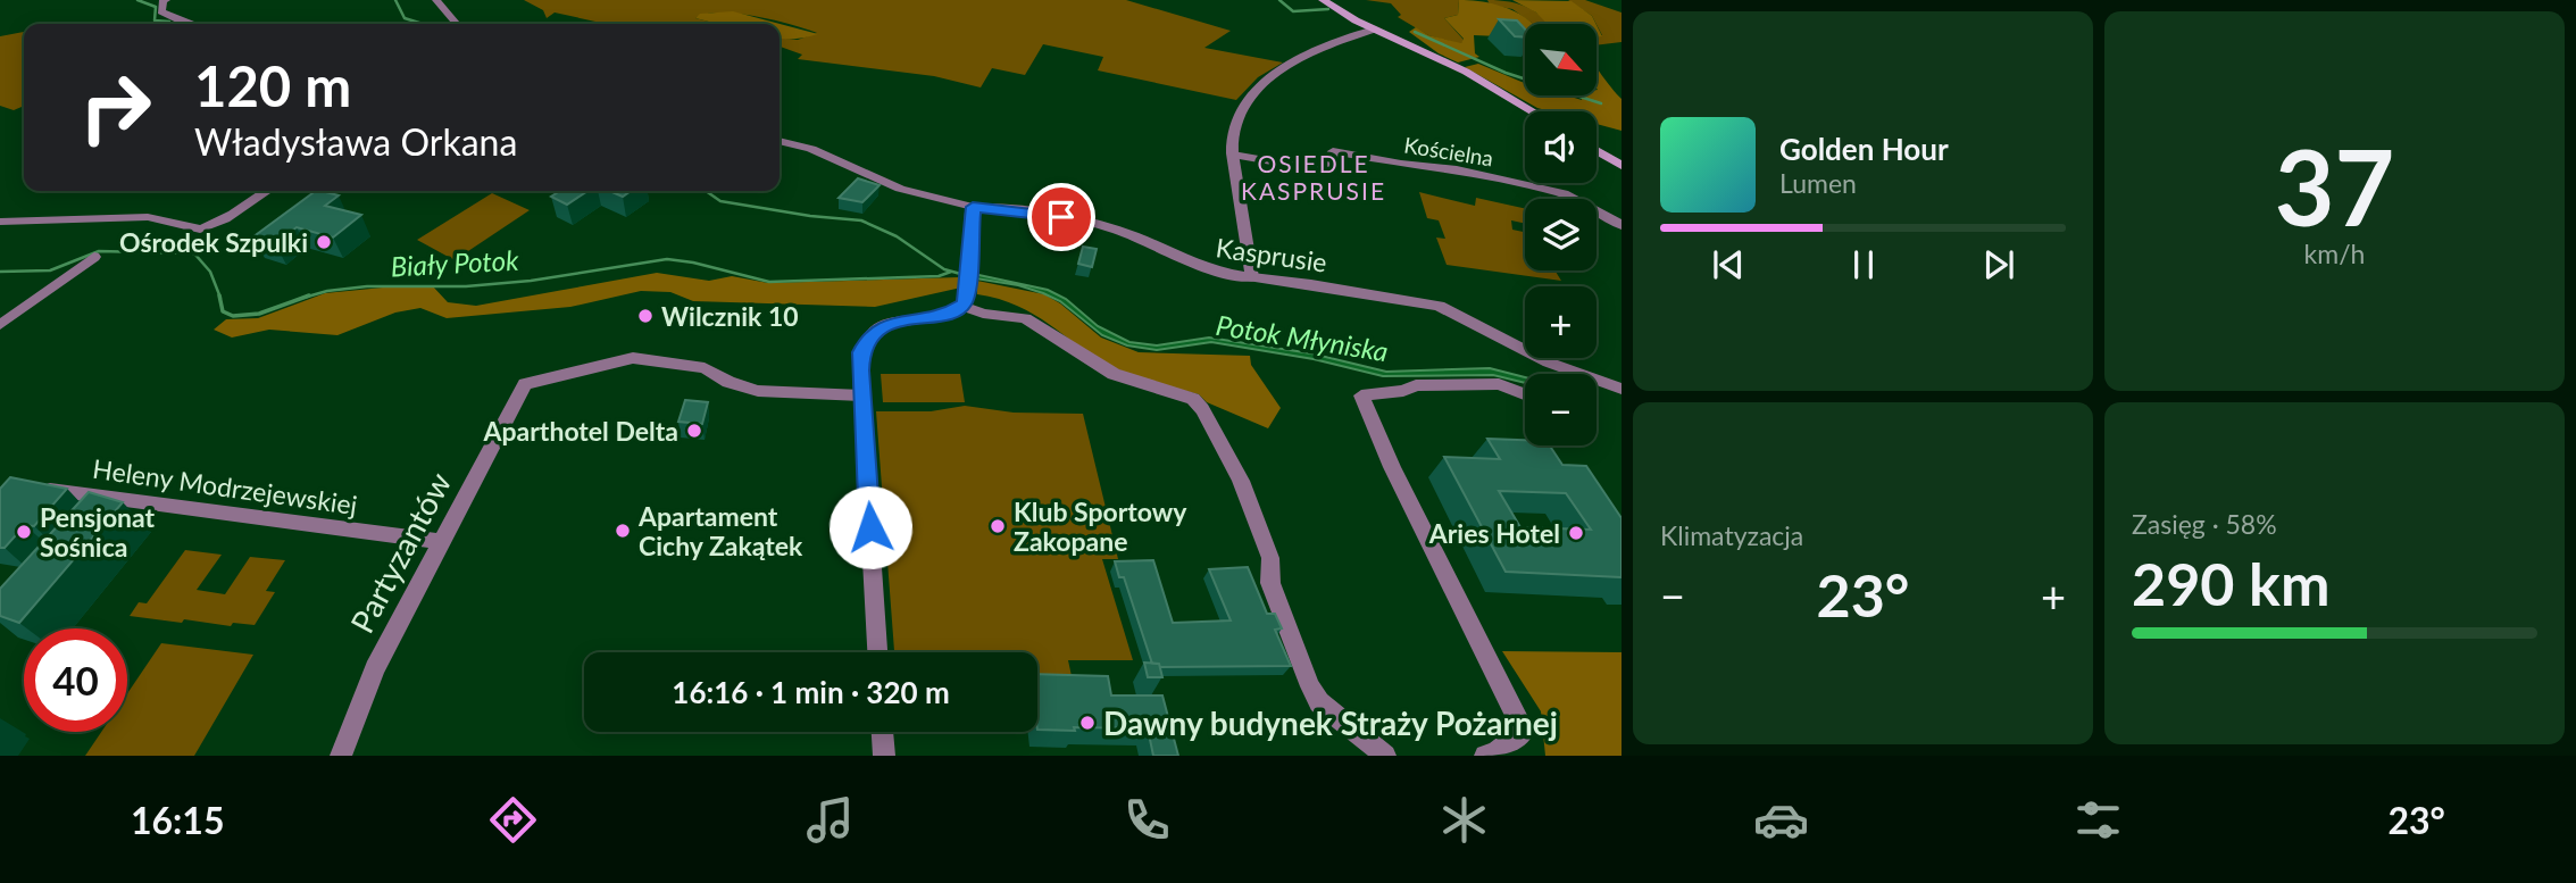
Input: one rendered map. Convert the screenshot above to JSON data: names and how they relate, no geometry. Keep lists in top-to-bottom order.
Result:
{
  "streets": {
    "street": [
      "Kościelna",
      "Kasprusie",
      "Heleny Modrzejewskiej",
      "Partyzantów"
    ]
  },
  "crossings": [
    ["Heleny Modrzejewskiej", "Partyzantów"]
  ],
  "districts": ["OSIEDLE KASPRUSIE"],
  "water": ["Biały Potok", "Potok Młyniska"],
  "places": [
    "Ośrodek Szpulki",
    "Wilcznik 10",
    "Aparthotel Delta",
    "Klub Sportowy Zakopane",
    "Apartament Cichy Zakątek",
    "Pensjonat Sośnica",
    "Aries Hotel",
    "Dawny budynek Straży Pożarnej"
  ],
  "north": "bottom right",
  "page": {
    "tile": [
      ["37", "km/h"],
      "Klimatyzacja",
      ["Zasięg · 58%", "290 km"]
    ],
    "map_buttons": ["+", "−"],
    "turn": ["120 m", "Władysława Orkana"],
    "song": ["Golden Hour", "Lumen"],
    "heat": ["−", "23°", "+"],
    "limit": "40",
    "trip": "16:16 · 1 min · 320 m",
    "tabs": ["16:15", "23°"]
  }
}
